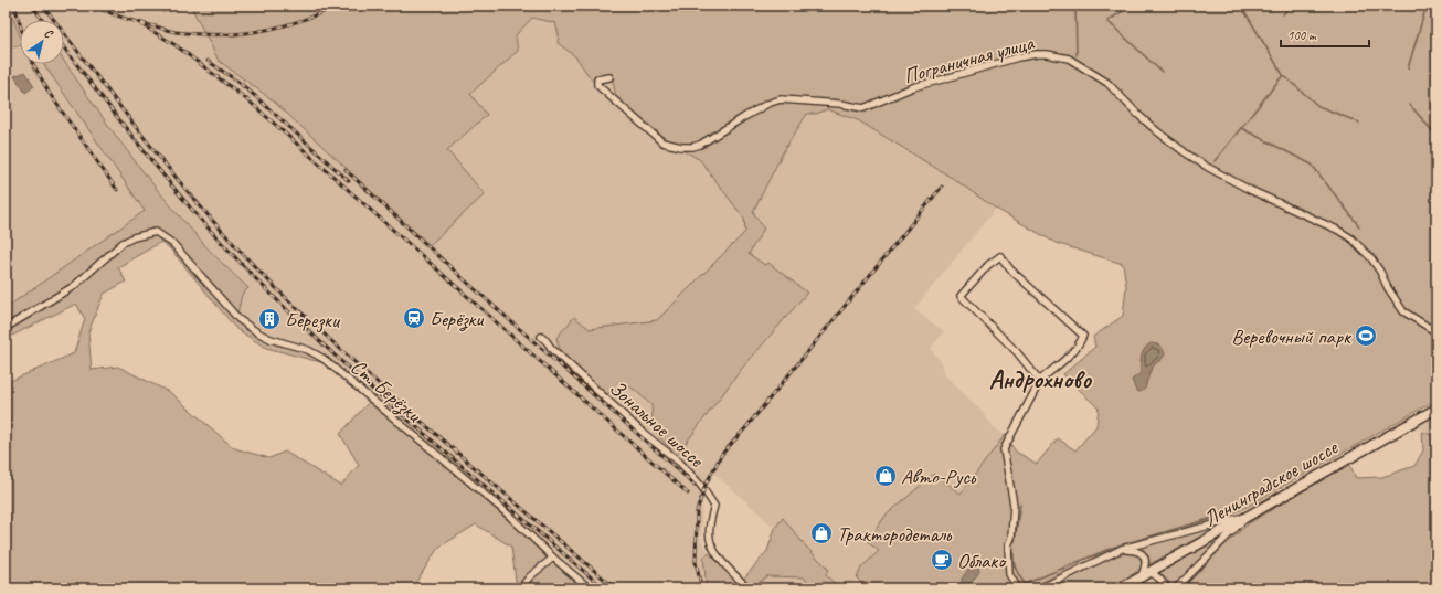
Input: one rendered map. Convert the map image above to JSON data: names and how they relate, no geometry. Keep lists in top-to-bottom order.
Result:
{
  "streets": {
    "highway": ["Ленинградское шоссе"],
    "street": ["Пограничная улица", "Ст. Берёзки", "Зональное шоссе"]
  },
  "districts": ["Андрохново"],
  "places": {
    "station": ["Берёзки"],
    "building": ["Березки"],
    "sports": ["Веревочный парк"],
    "shop": ["Авто-Русь", "Трактородеталь"],
    "cafe": ["Облако"]
  },
  "scale_bar": "100 m",
  "north": "top right"
}
